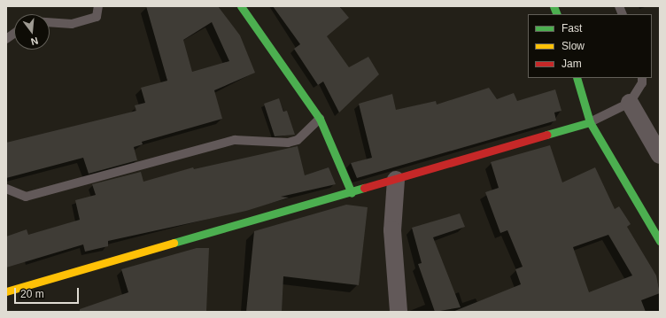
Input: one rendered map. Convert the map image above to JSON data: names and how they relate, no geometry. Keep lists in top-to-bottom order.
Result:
{
  "legend": ["Fast", "Slow", "Jam"],
  "scale_bar": "20 m",
  "north": "bottom"
}
